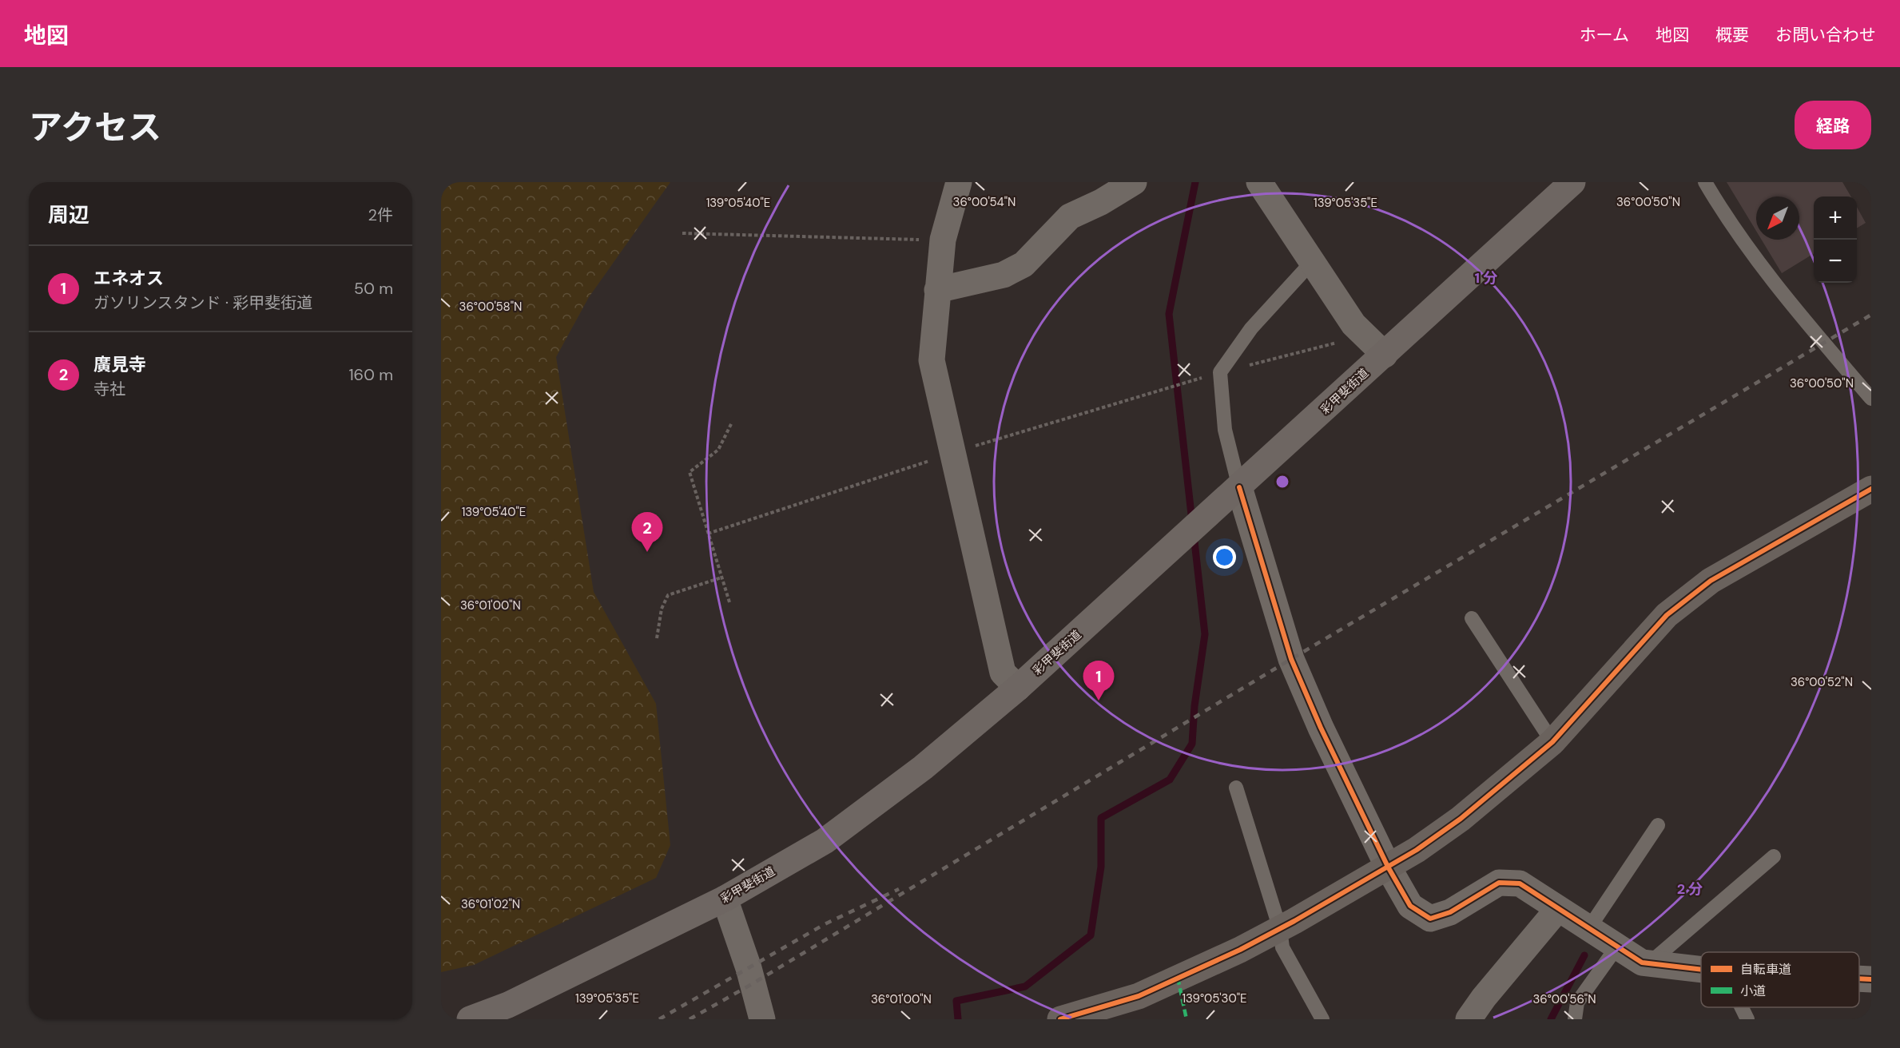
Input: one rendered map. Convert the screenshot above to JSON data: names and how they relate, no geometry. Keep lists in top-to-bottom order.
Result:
{
  "streets": {
    "highway": ["彩甲斐街道"]
  },
  "legend": ["自転車道", "小道"],
  "north": "bottom left",
  "page": {
    "header": "地図",
    "nav": [
      "ホーム",
      "地図",
      "概要",
      "お問い合わせ"
    ],
    "title": "アクセス",
    "buttons": "経路",
    "heading": ["周辺", "2件"],
    "map_buttons": ["+", "−"],
    "list": [
      {
        "mark": "1",
        "name": "エネオス",
        "note": "ガソリンスタンド · 彩甲斐街道",
        "value": "50 m"
      },
      {
        "mark": "2",
        "name": "廣見寺",
        "note": "寺社",
        "value": "160 m"
      }
    ],
    "pins": ["2", "1"]
  },
  "coordinates": [
    "36°00'50\"N",
    "36°00'54\"N",
    "139°05'40\"E",
    "139°05'35\"E",
    "36°00'58\"N",
    "36°01'00\"N",
    "36°00'52\"N",
    "36°01'02\"N",
    "139°05'30\"E",
    "36°00'56\"N"
  ],
  "rings": ["1 分", "2 分"]
}
